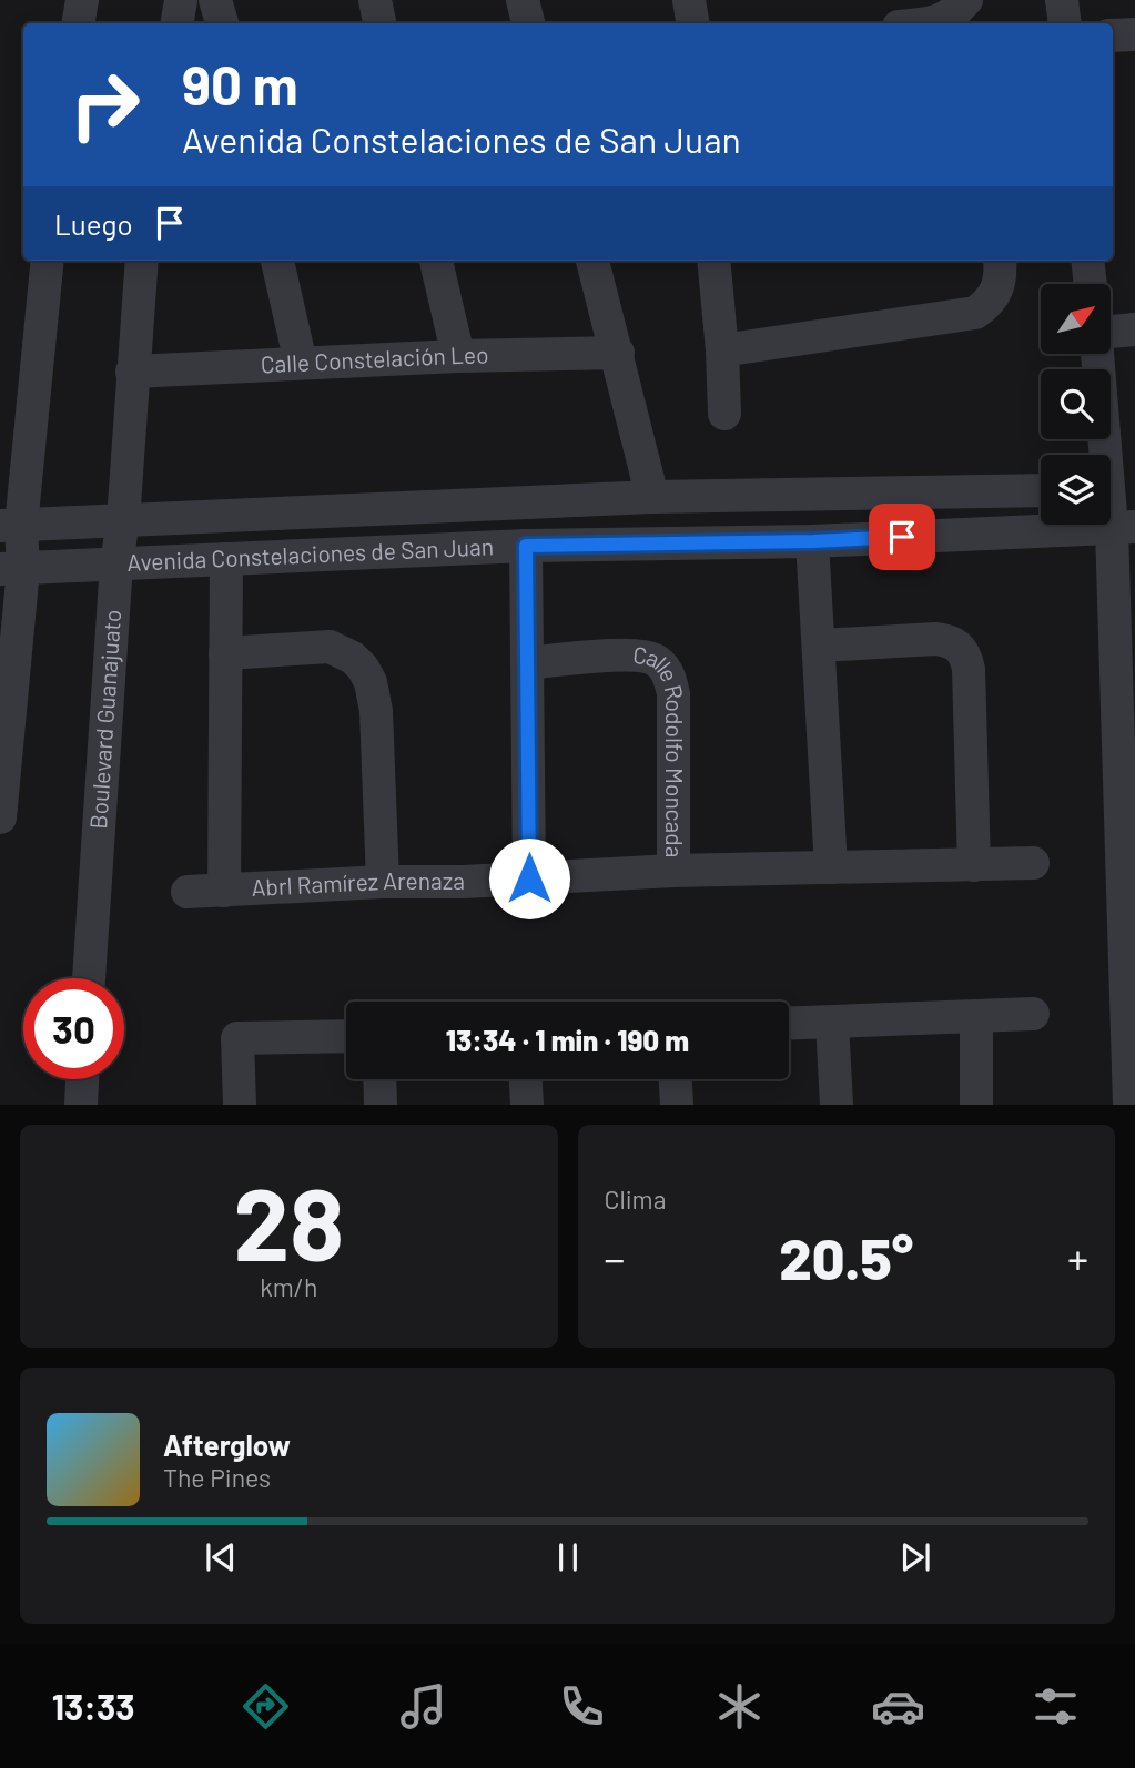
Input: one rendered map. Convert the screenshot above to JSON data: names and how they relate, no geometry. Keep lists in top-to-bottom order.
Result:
{
  "streets": {
    "street": [
      "Calle Constelación Leo",
      "Avenida Constelaciones de San Juan",
      "Boulevard Guanajuato",
      "Calle Rodolfo Moncada",
      "Abrl Ramírez Arenaza"
    ]
  },
  "crossings": [
    ["Calle Constelación Leo", "Boulevard Guanajuato"],
    ["Avenida Constelaciones de San Juan", "Boulevard Guanajuato"],
    ["Calle Rodolfo Moncada", "Abrl Ramírez Arenaza"]
  ],
  "north": "top right",
  "page": {
    "turn": ["90 m", "Avenida Constelaciones de San Juan"],
    "then": "Luego",
    "limit": "30",
    "trip": "13:34 · 1 min · 190 m",
    "tile": [
      ["28", "km/h"],
      "Clima"
    ],
    "heat": ["−", "20.5°", "+"],
    "song": ["Afterglow", "The Pines"],
    "tabs": "13:33"
  }
}
